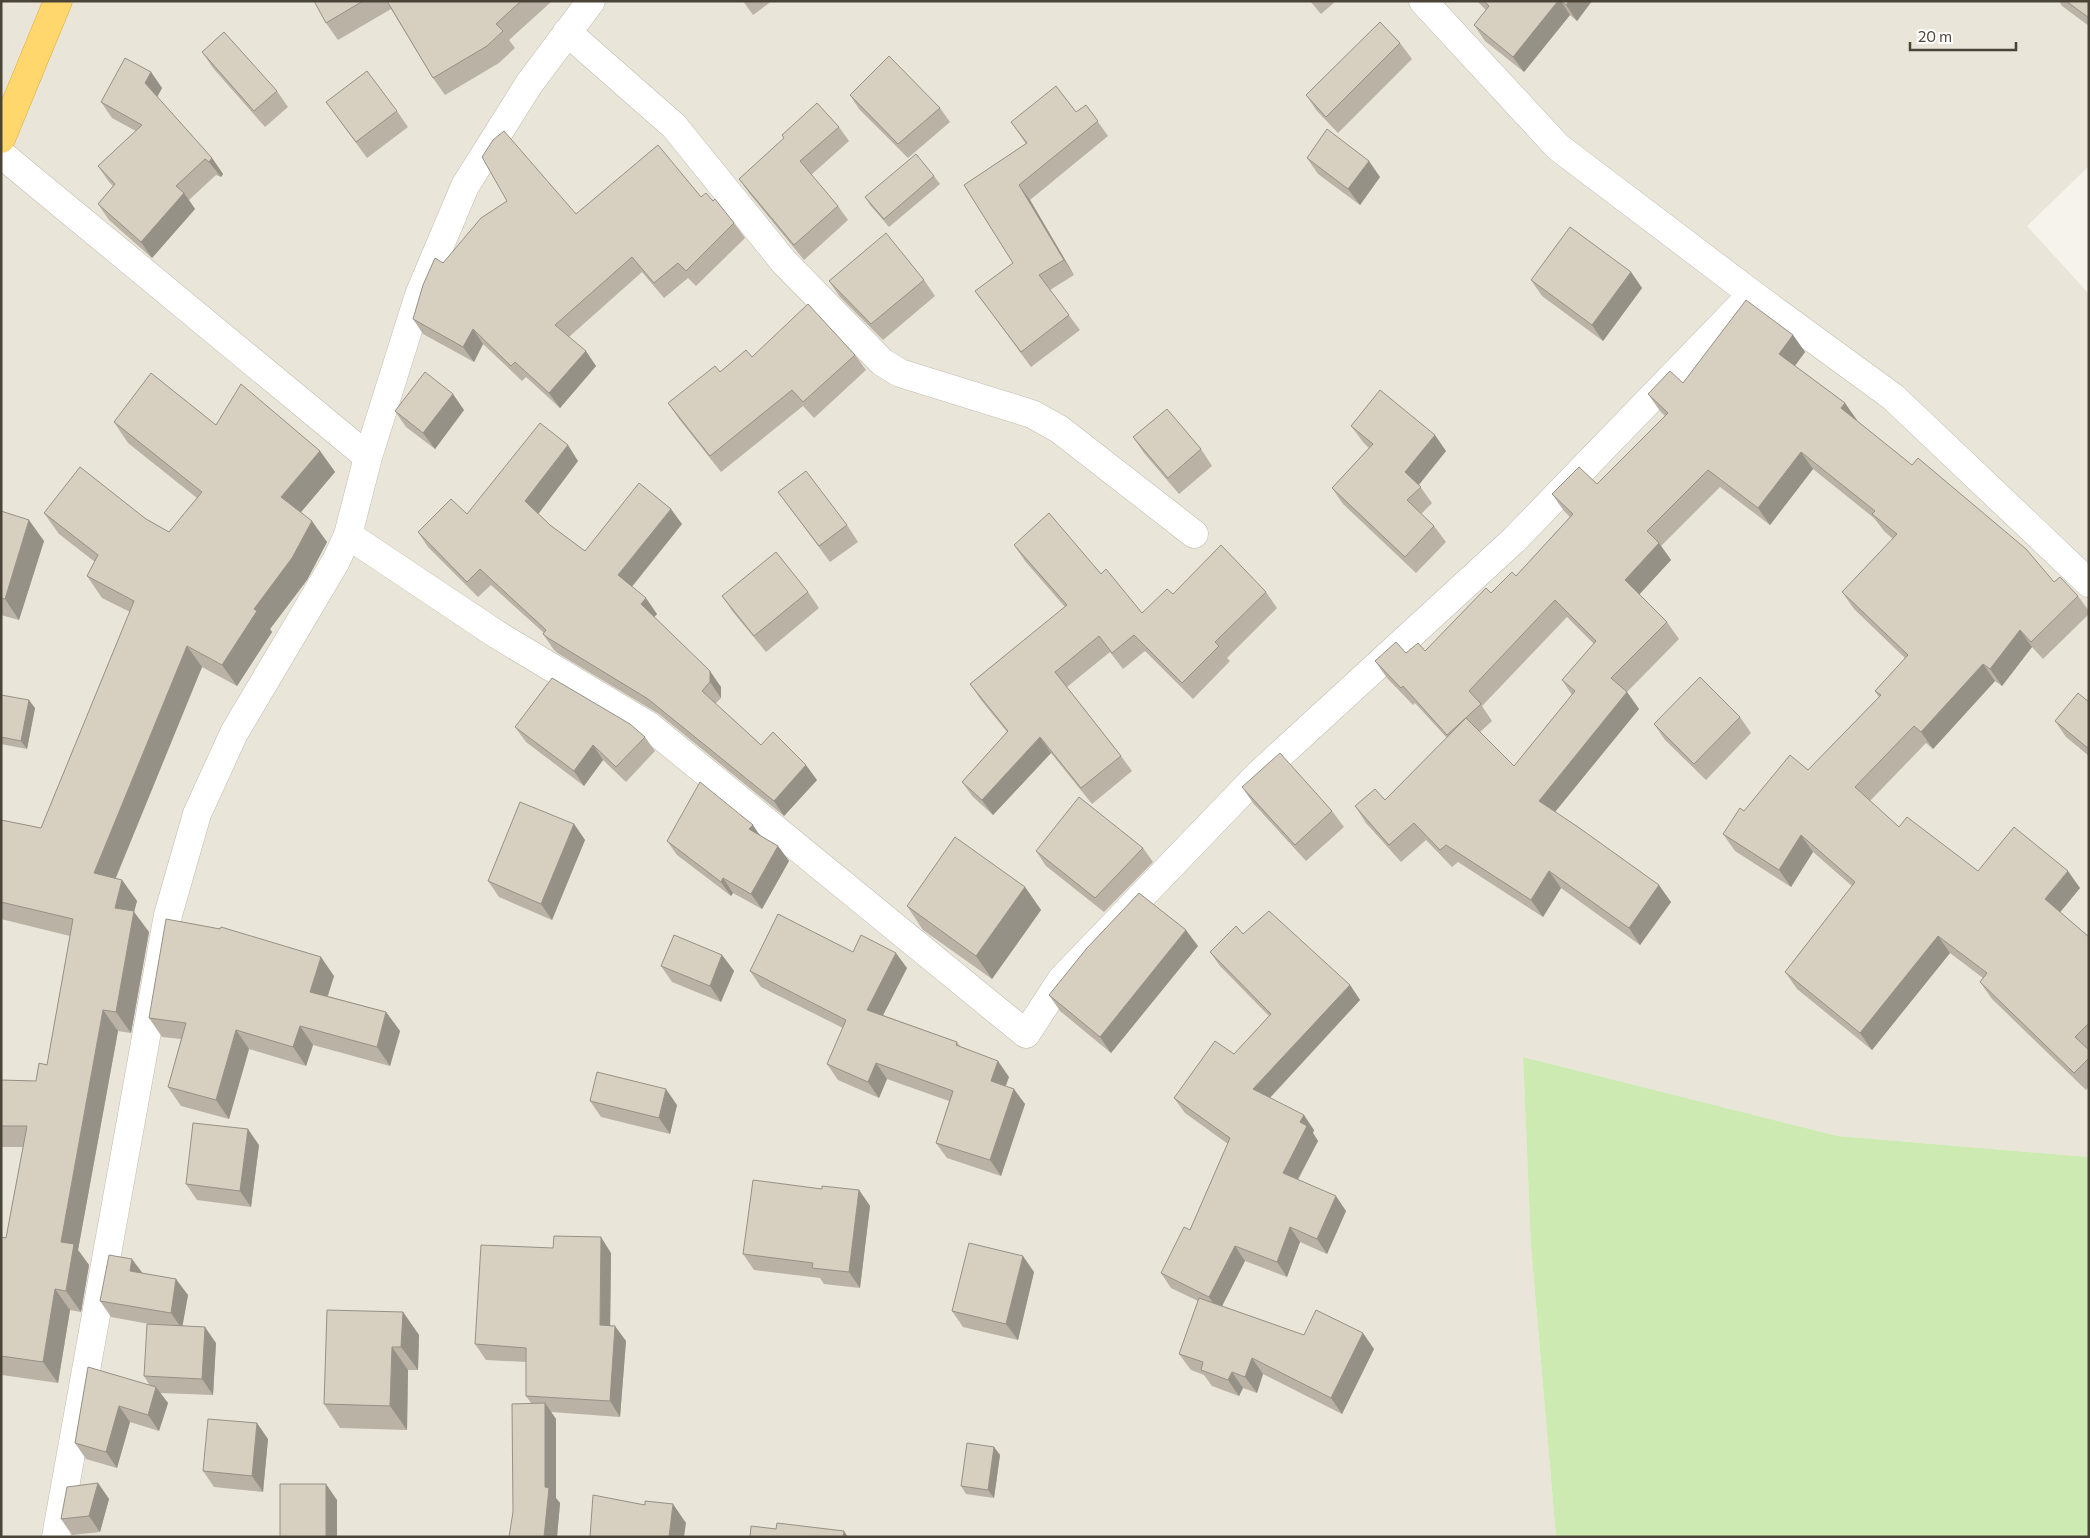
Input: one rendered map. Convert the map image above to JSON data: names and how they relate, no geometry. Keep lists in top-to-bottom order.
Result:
{
  "scale_bar": "20 m"
}
